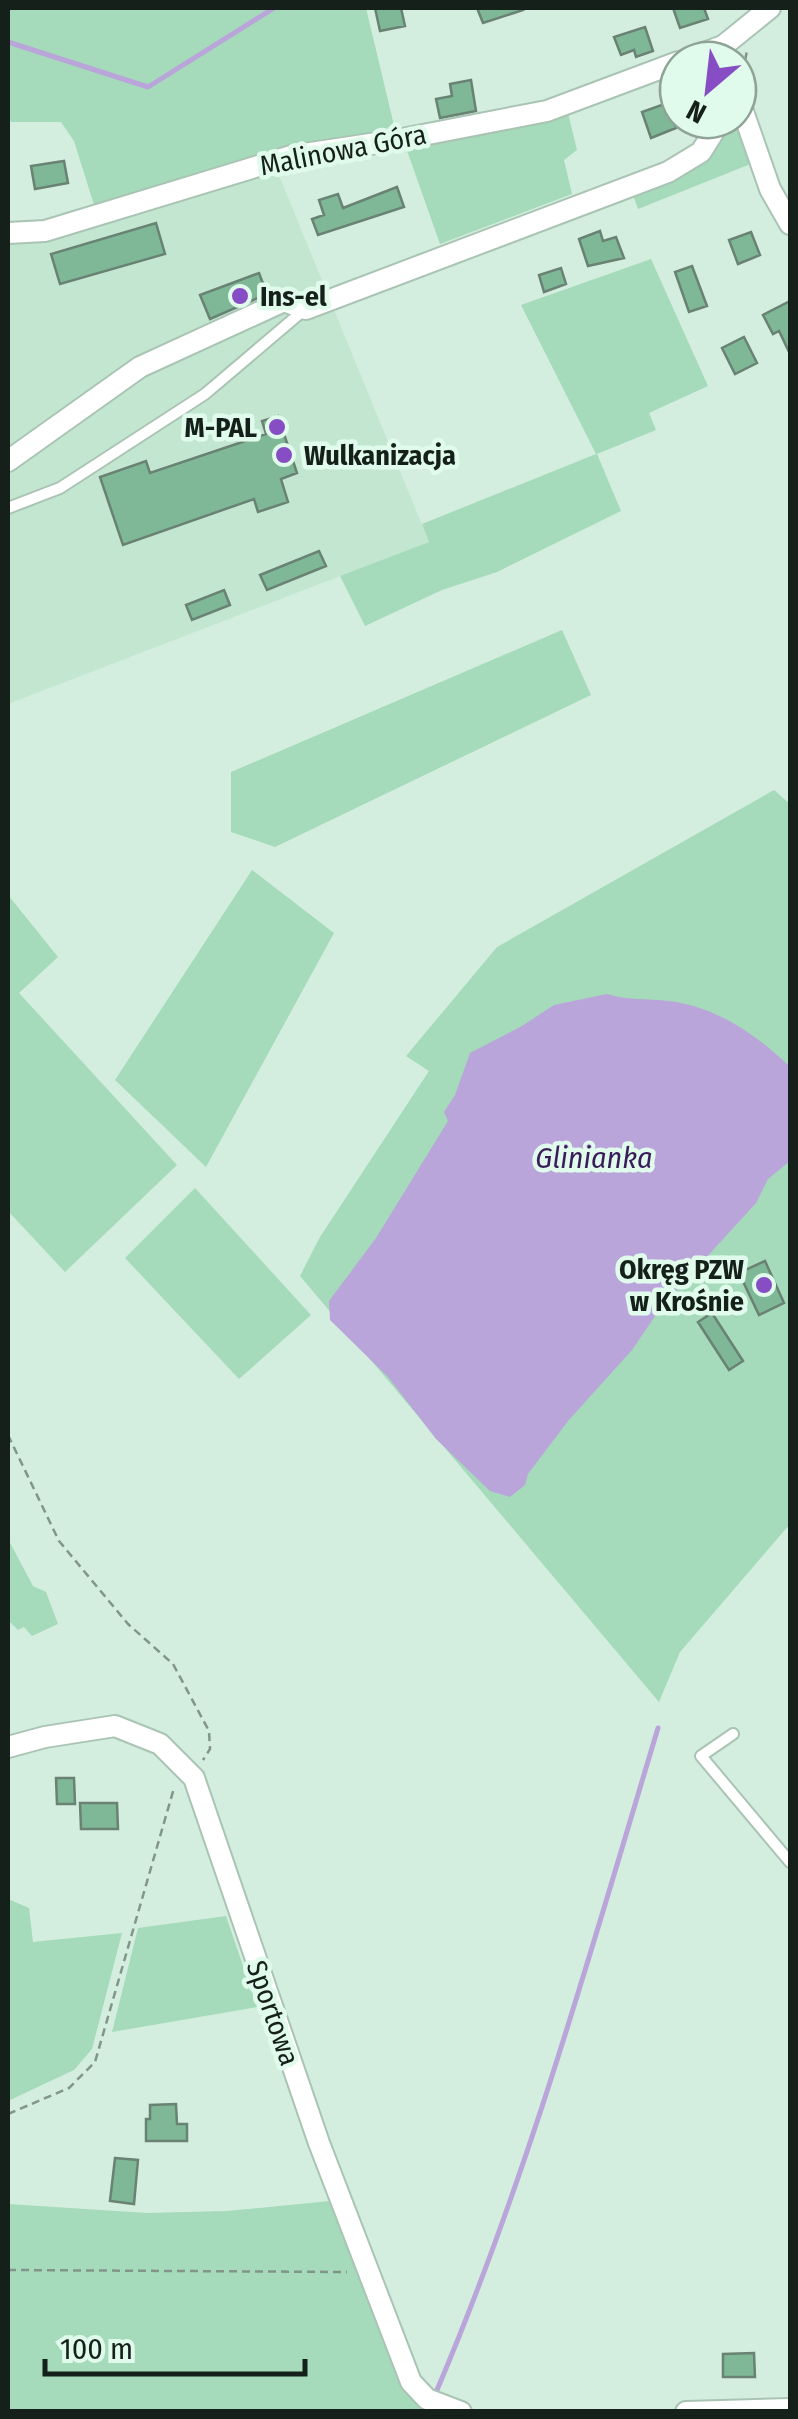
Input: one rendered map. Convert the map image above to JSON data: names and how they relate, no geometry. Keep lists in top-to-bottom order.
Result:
{
  "streets": {
    "street": ["Malinowa Góra", "Sportowa"]
  },
  "water": ["Glinianka"],
  "places": [
    "Ins-el",
    "M-PAL",
    "Wulkanizacja",
    "Okręg PZW w Krośnie"
  ],
  "scale_bar": "100 m",
  "north": "bottom left"
}
